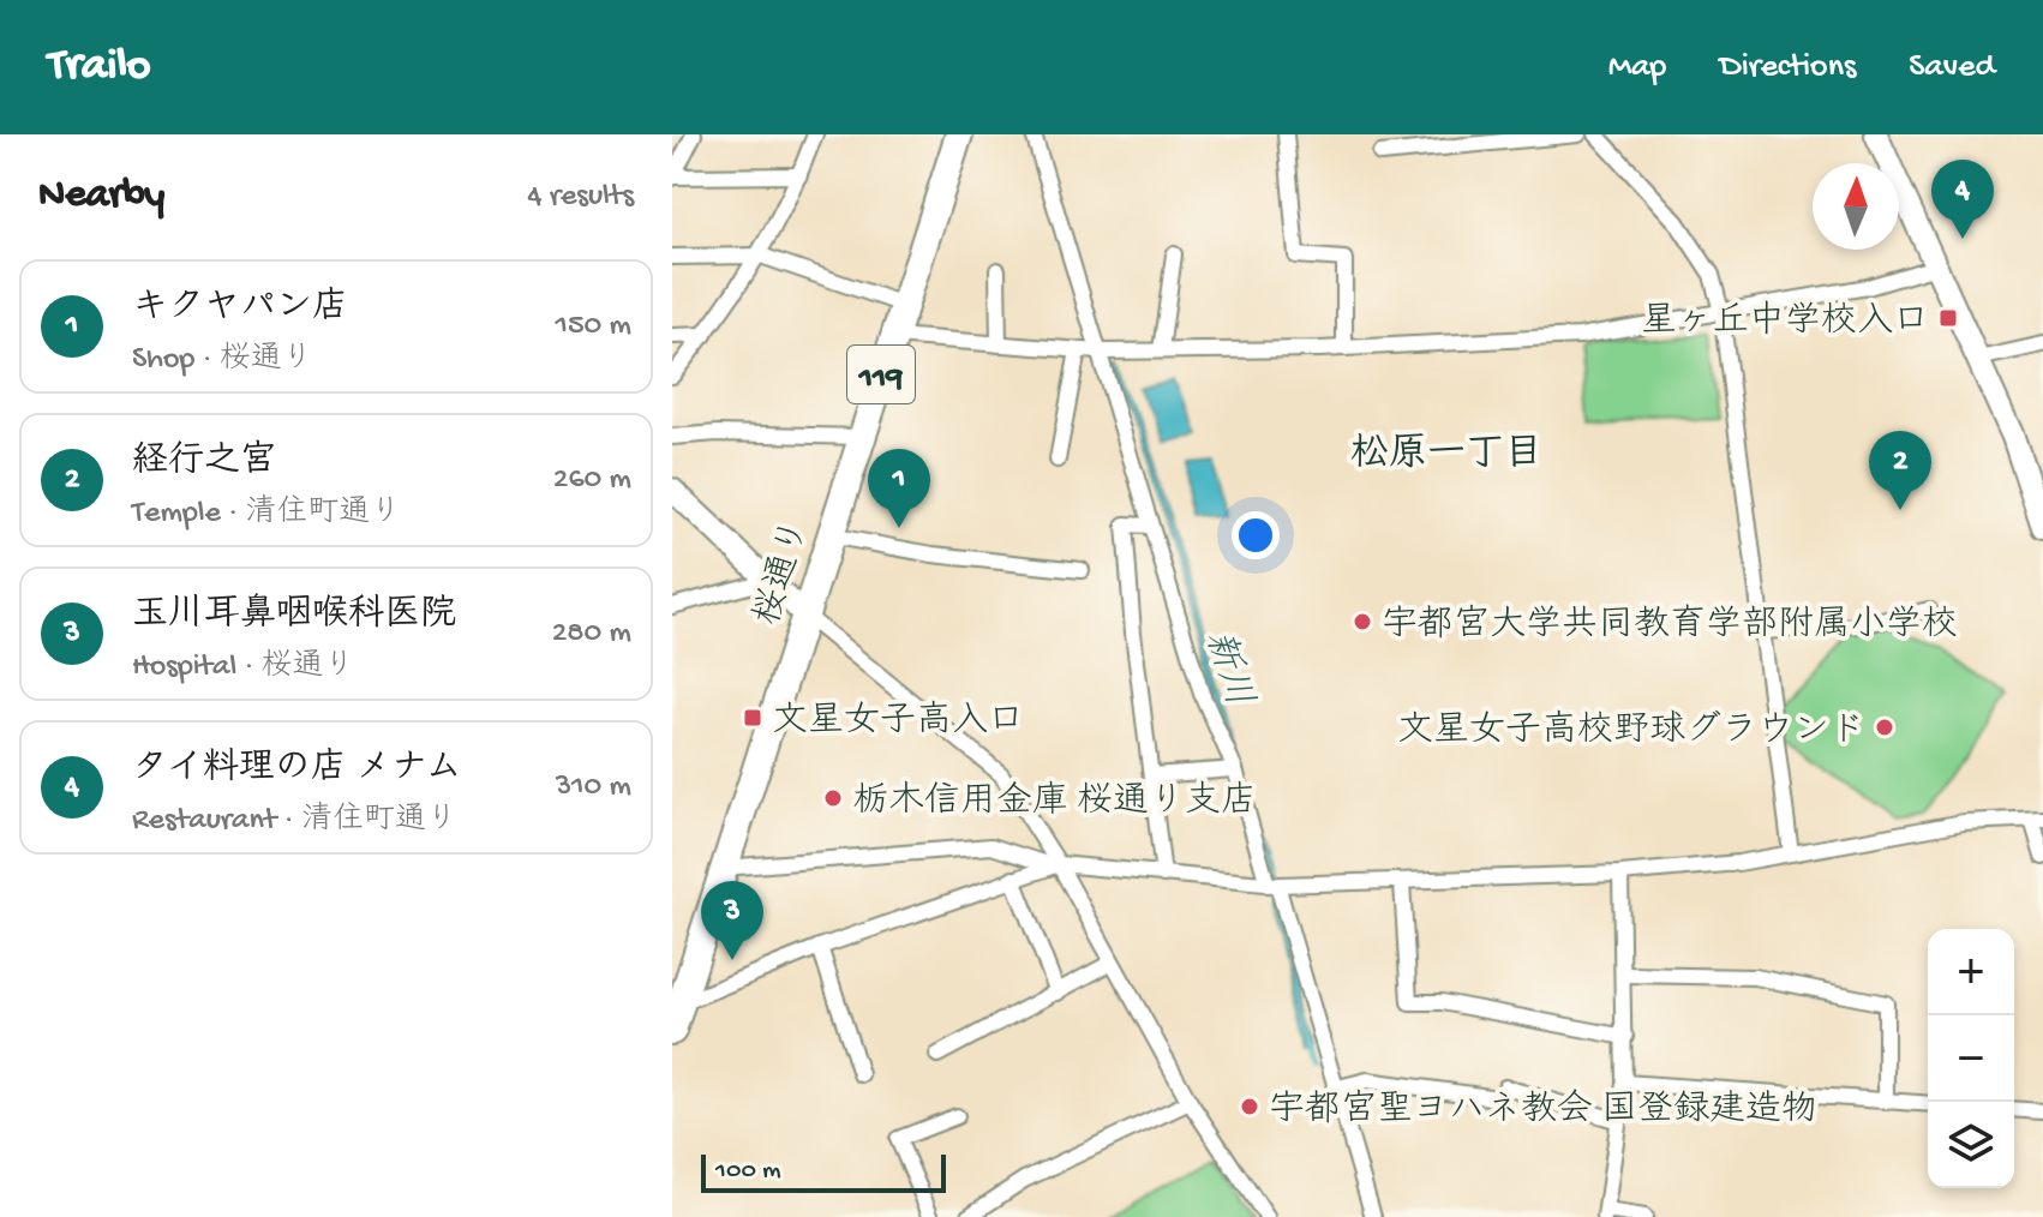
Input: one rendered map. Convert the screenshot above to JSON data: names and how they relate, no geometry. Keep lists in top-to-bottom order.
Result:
{
  "streets": {
    "highway": ["119", "桜通り"]
  },
  "districts": ["松原一丁目"],
  "water": ["新川"],
  "places": {
    "transit": ["星ヶ丘中学校入口", "文星女子高入口"],
    "other": [
      "宇都宮大学共同教育学部附属小学校",
      "文星女子高校野球グラウンド",
      "栃木信用金庫 桜通り支店",
      "宇都宮聖ヨハネ教会 国登録建造物"
    ]
  },
  "scale_bar": "100 m",
  "north": "top",
  "page": {
    "header": "Trailo",
    "nav": ["Map", "Directions", "Saved"],
    "heading": ["Nearby", "4 results"],
    "pins": [
      "4",
      "2",
      "1",
      "3"
    ],
    "list": [
      {
        "mark": "1",
        "name": "キクヤパン店",
        "note": "Shop · 桜通り",
        "value": "150 m"
      },
      {
        "mark": "2",
        "name": "経行之宮",
        "note": "Temple · 清住町通り",
        "value": "260 m"
      },
      {
        "mark": "3",
        "name": "玉川耳鼻咽喉科医院",
        "note": "Hospital · 桜通り",
        "value": "280 m"
      },
      {
        "mark": "4",
        "name": "タイ料理の店 メナム",
        "note": "Restaurant · 清住町通り",
        "value": "310 m"
      }
    ],
    "map_buttons": ["+", "−"],
    "scale": "100 m"
  }
}
